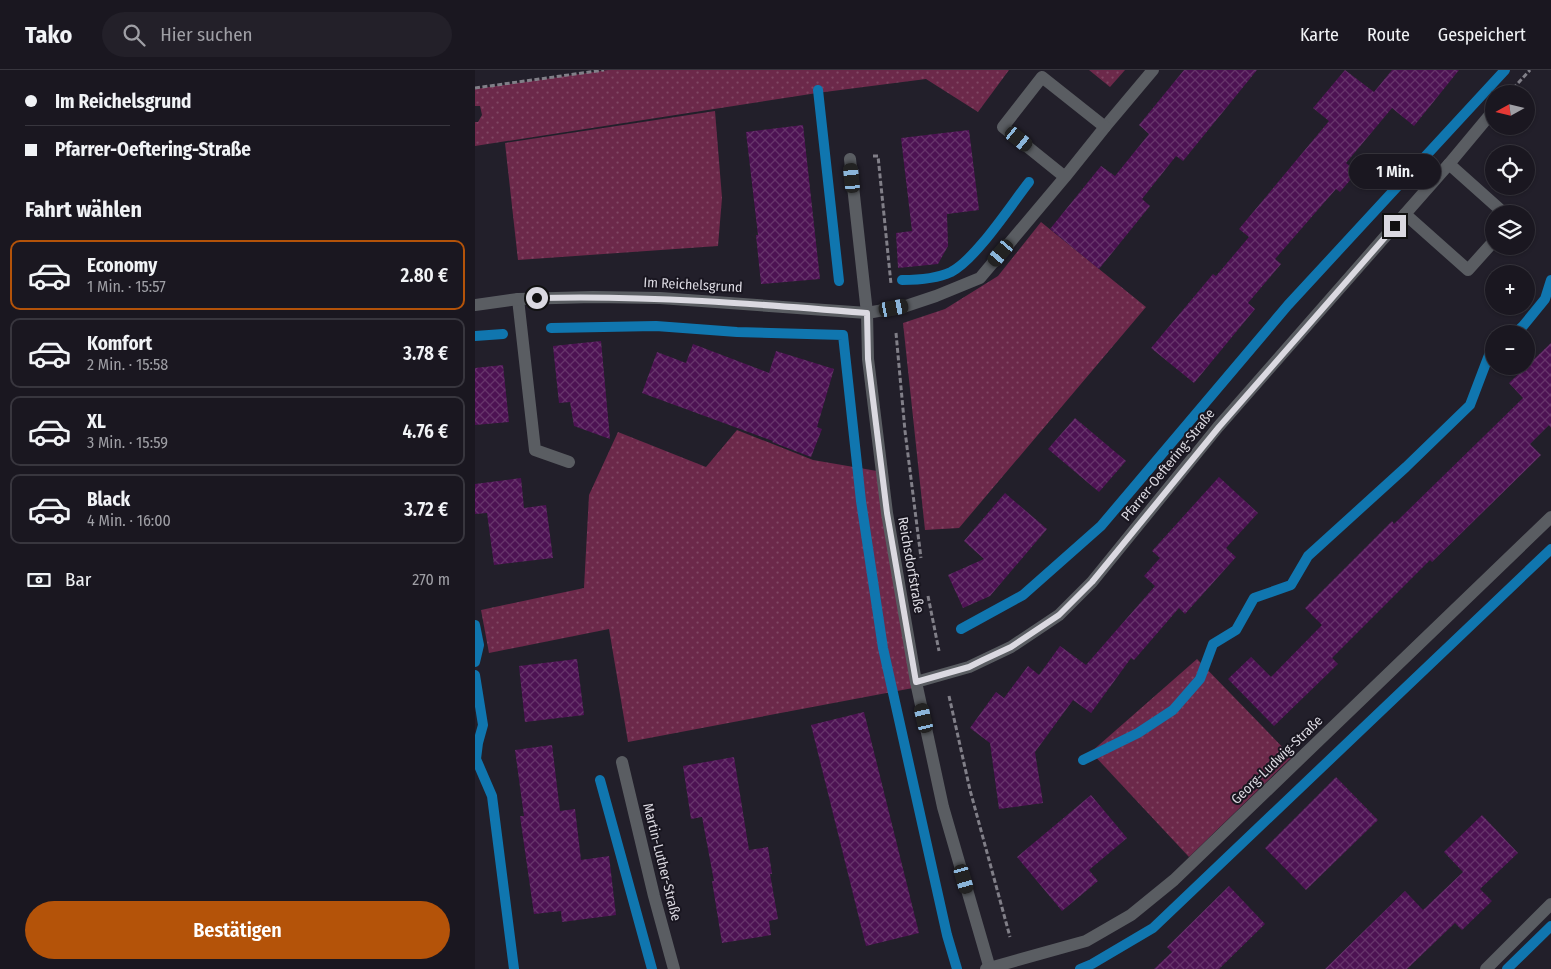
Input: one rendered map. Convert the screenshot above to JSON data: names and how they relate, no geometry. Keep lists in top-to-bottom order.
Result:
{
  "streets": {
    "street": [
      "Im Reichelsgrund",
      "Pfarrer-Oeftering-Straße",
      "Reichsdorfstraße",
      "Georg-Ludwig-Straße",
      "Martin-Luther-Straße"
    ]
  },
  "crossings": [
    ["Im Reichelsgrund", "Reichsdorfstraße"],
    ["Pfarrer-Oeftering-Straße", "Reichsdorfstraße"],
    ["Reichsdorfstraße", "Georg-Ludwig-Straße"]
  ],
  "north": "left",
  "page": {
    "header": "Tako",
    "search": "Hier suchen",
    "nav": ["Karte", "Route", "Gespeichert"],
    "banner": ["Im Reichelsgrund", "Pfarrer-Oeftering-Straße"],
    "map_buttons": ["+", "−"],
    "bubble": "1 Min.",
    "heading": "Fahrt wählen",
    "list": [
      {
        "name": "Economy",
        "note": "1 Min. · 15:57",
        "value": "2.80 €"
      },
      {
        "name": "Komfort",
        "note": "2 Min. · 15:58",
        "value": "3.78 €"
      },
      {
        "name": "XL",
        "note": "3 Min. · 15:59",
        "value": "4.76 €"
      },
      {
        "name": "Black",
        "note": "4 Min. · 16:00",
        "value": "3.72 €"
      }
    ],
    "pay": ["Bar", "270 m"],
    "buttons": "Bestätigen"
  }
}
